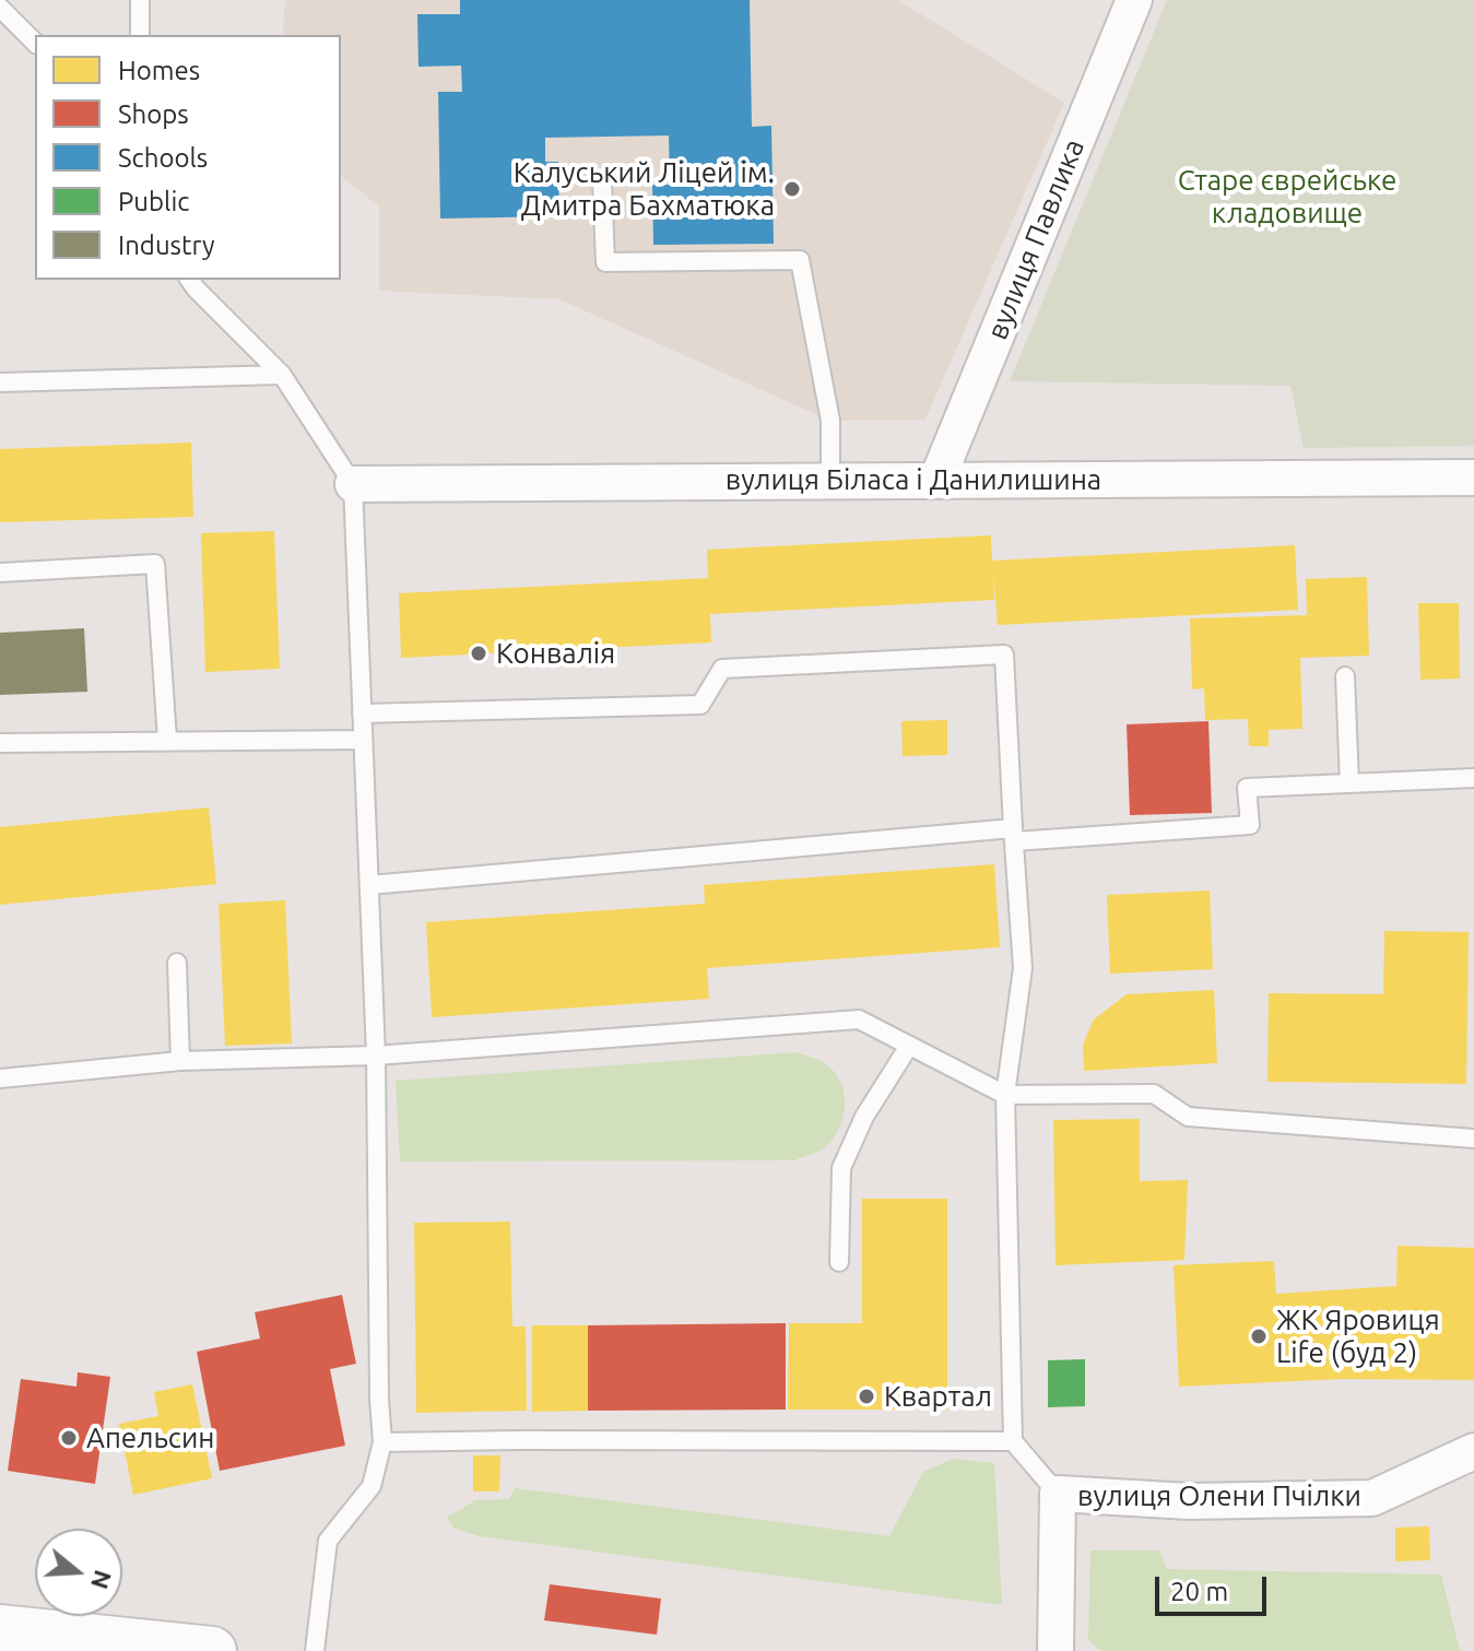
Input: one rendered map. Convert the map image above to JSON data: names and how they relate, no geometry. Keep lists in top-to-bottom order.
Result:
{
  "streets": {
    "street": ["вулиця Павлика", "вулиця Біласа і Данилишина", "вулиця Олени Пчілки"]
  },
  "crossings": [
    ["вулиця Павлика", "вулиця Біласа і Данилишина"]
  ],
  "parks": ["Старе єврейське кладовище"],
  "places": [
    "Калуський Ліцей ім. Дмитра Бахматюка",
    "Конвалія",
    "ЖК Яровиця Life (буд 2)",
    "Квартал",
    "Апельсин"
  ],
  "legend": [
    "Homes",
    "Shops",
    "Schools",
    "Public",
    "Industry"
  ],
  "scale_bar": "20 m",
  "north": "right"
}
